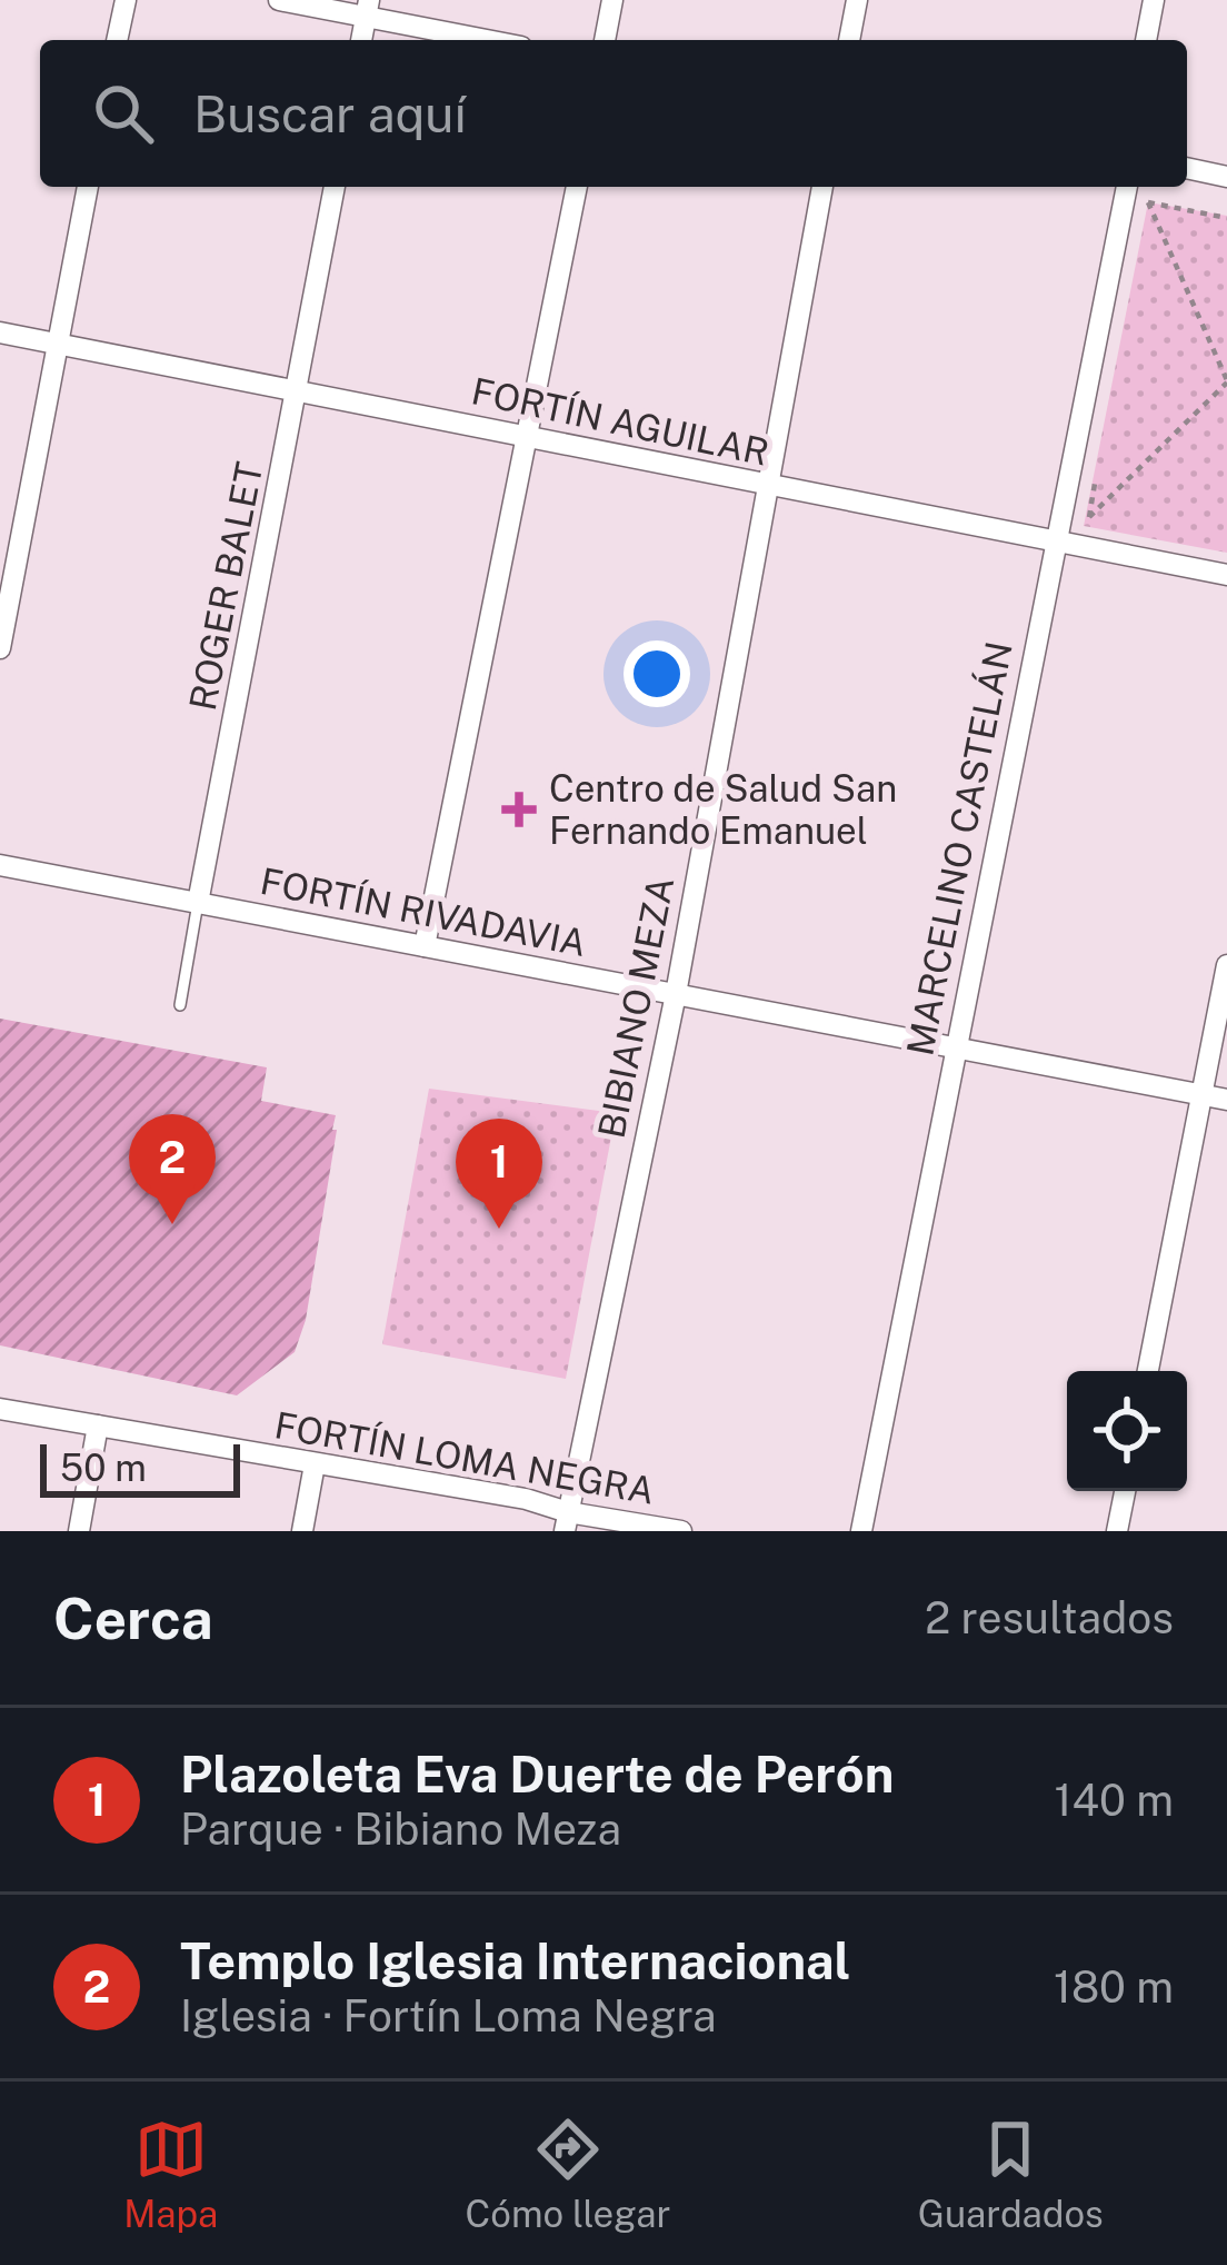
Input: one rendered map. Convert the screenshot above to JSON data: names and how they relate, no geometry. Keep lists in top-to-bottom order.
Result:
{
  "streets": {
    "street": [
      "FORTÍN AGUILAR",
      "ROGER BALET",
      "MARCELINO CASTELÁN",
      "FORTÍN RIVADAVIA",
      "BIBIANO MEZA",
      "FORTÍN LOMA NEGRA"
    ]
  },
  "crossings": [
    ["FORTÍN AGUILAR", "ROGER BALET"],
    ["FORTÍN AGUILAR", "MARCELINO CASTELÁN"],
    ["FORTÍN AGUILAR", "BIBIANO MEZA"],
    ["ROGER BALET", "FORTÍN RIVADAVIA"],
    ["MARCELINO CASTELÁN", "FORTÍN RIVADAVIA"],
    ["FORTÍN RIVADAVIA", "BIBIANO MEZA"],
    ["BIBIANO MEZA", "FORTÍN LOMA NEGRA"]
  ],
  "places": {
    "health": ["Centro de Salud San Fernando Emanuel"]
  },
  "scale_bar": "50 m",
  "page": {
    "search": "Buscar aquí",
    "pins": ["2", "1"],
    "scale": "50 m",
    "heading": ["Cerca", "2 resultados"],
    "list": [
      {
        "mark": "1",
        "name": "Plazoleta Eva Duerte de Perón",
        "note": "Parque · Bibiano Meza",
        "value": "140 m"
      },
      {
        "mark": "2",
        "name": "Templo Iglesia Internacional",
        "note": "Iglesia · Fortín Loma Negra",
        "value": "180 m"
      }
    ],
    "nav": ["Mapa", "Cómo llegar", "Guardados"]
  }
}
